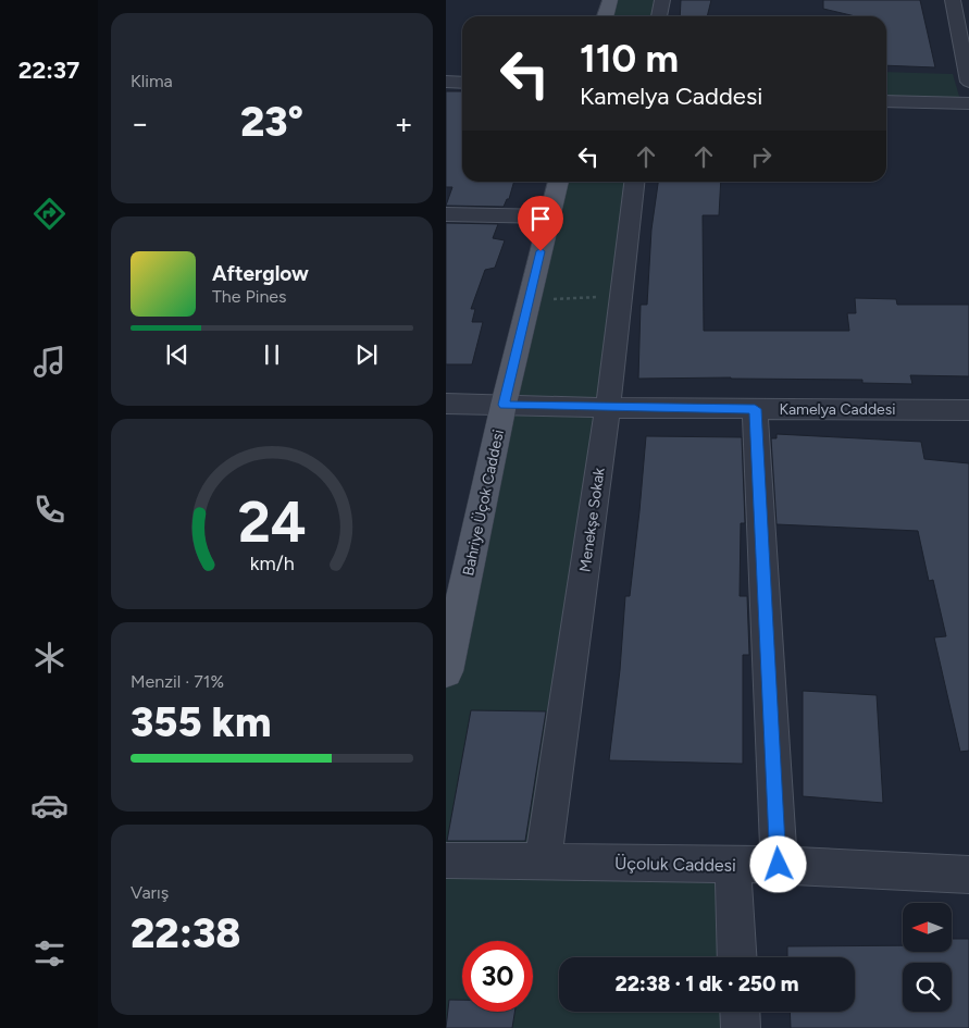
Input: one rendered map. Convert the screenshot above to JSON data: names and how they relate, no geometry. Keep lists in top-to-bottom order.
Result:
{
  "streets": {
    "main road": ["Bahriye Üçok Caddesi"],
    "street": ["Kamelya Caddesi", "Menekşe Sokak", "Üçoluk Caddesi"]
  },
  "crossings": [
    ["Kamelya Caddesi", "Bahriye Üçok Caddesi"],
    ["Kamelya Caddesi", "Menekşe Sokak"],
    ["Menekşe Sokak", "Üçoluk Caddesi"]
  ],
  "north": "left",
  "page": {
    "tabs": "22:37",
    "tile": [
      "Klima",
      ["Menzil · 71%", "355 km"],
      ["Varış", "22:38"]
    ],
    "turn": ["110 m", "Kamelya Caddesi"],
    "heat": ["−", "23°", "+"],
    "song": ["Afterglow", "The Pines"],
    "limit": "30",
    "trip": "22:38 · 1 dk · 250 m",
    "gauge": ["24", "km/h"]
  }
}
